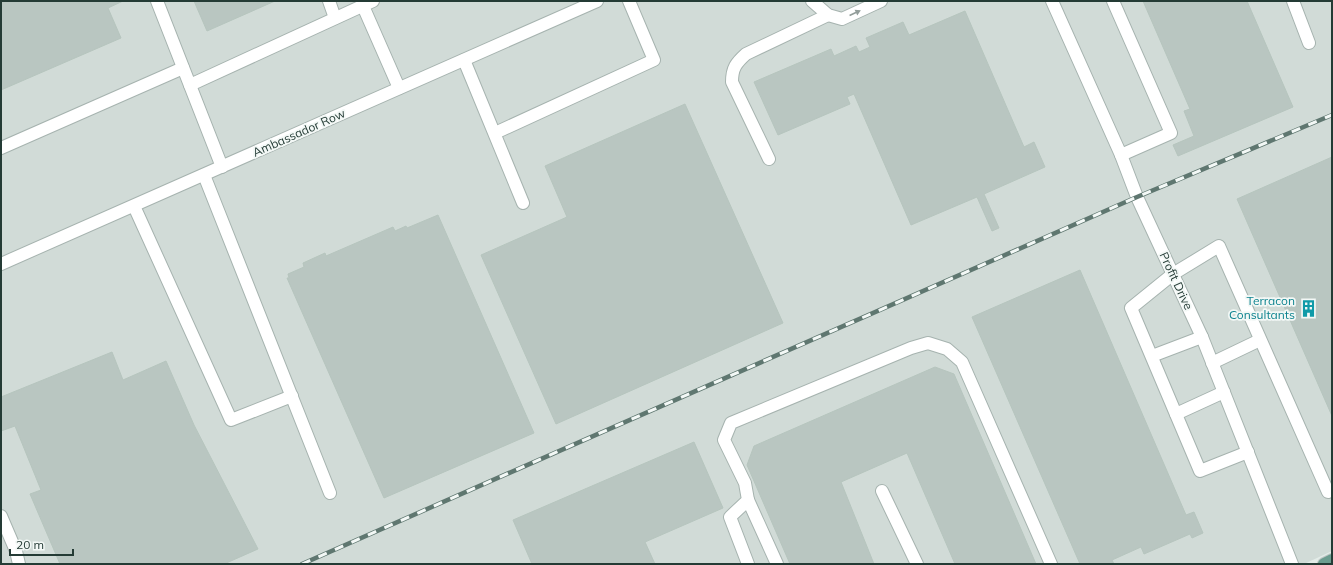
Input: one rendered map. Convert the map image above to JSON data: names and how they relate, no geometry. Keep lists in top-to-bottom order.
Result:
{
  "streets": {
    "street": ["Ambassador Row", "Profit Drive"]
  },
  "places": {
    "building": ["Terracon Consultants"]
  },
  "scale_bar": "20 m"
}
